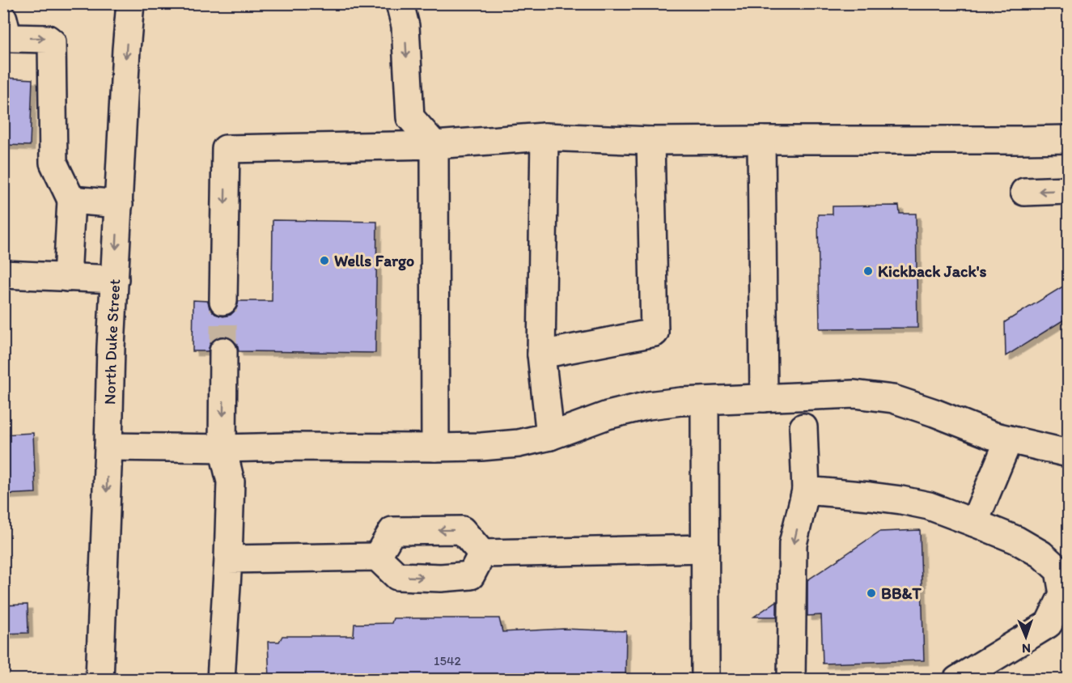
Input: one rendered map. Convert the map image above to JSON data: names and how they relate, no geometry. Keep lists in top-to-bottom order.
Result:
{
  "streets": {
    "main road": ["North Duke Street"]
  },
  "places": ["Wells Fargo", "Kickback Jack's", "BB&T"],
  "house_numbers": ["1542"],
  "north": "bottom"
}
